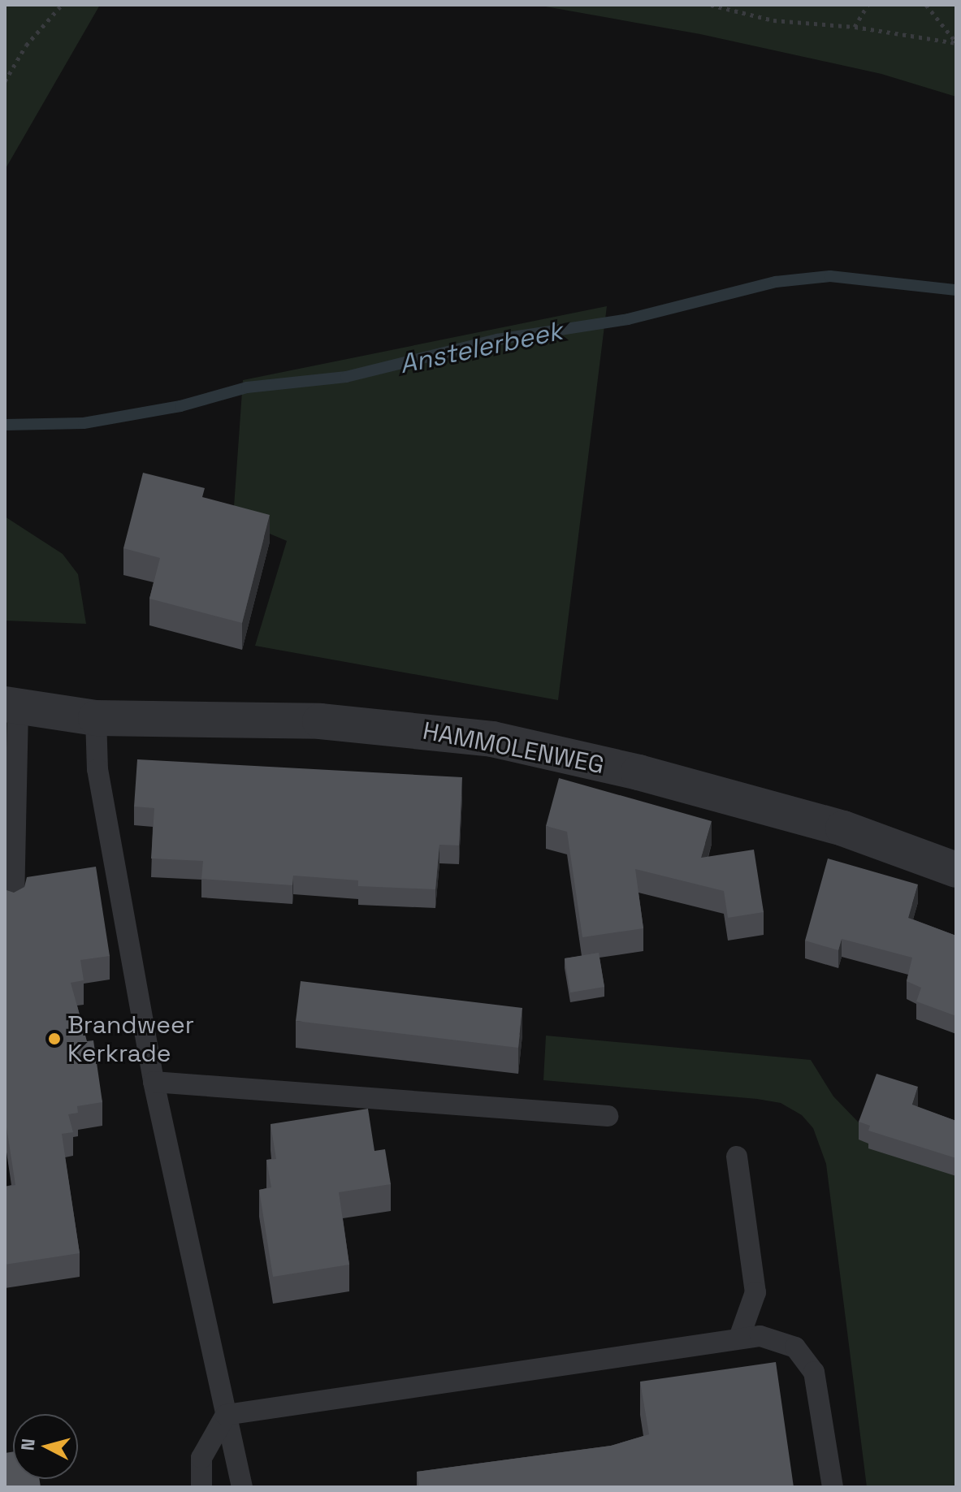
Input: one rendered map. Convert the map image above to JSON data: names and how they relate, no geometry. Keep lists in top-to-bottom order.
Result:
{
  "streets": {
    "street": ["HAMMOLENWEG"]
  },
  "water": ["Anstelerbeek"],
  "places": ["Brandweer Kerkrade"],
  "north": "left"
}
